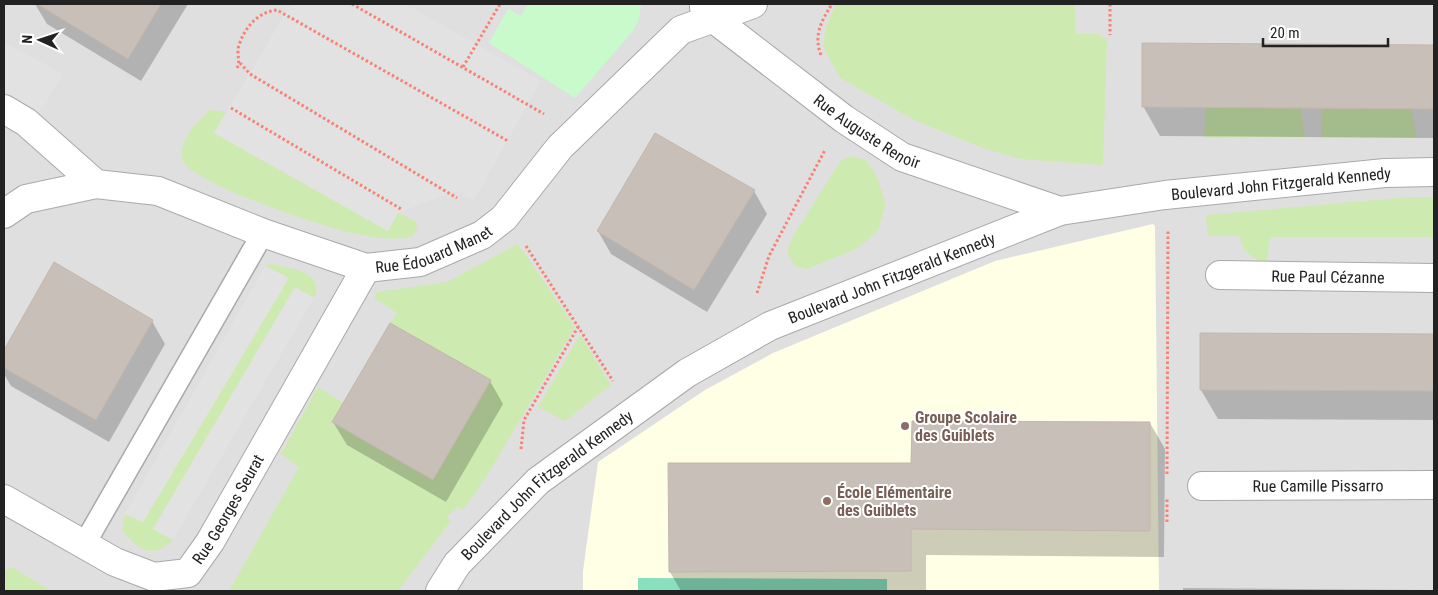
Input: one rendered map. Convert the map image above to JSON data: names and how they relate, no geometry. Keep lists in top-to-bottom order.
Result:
{
  "streets": {
    "street": [
      "Rue Auguste Renoir",
      "Boulevard John Fitzgerald Kennedy",
      "Rue Édouard Manet",
      "Rue Paul Cézanne",
      "Rue Camille Pissarro",
      "Rue Georges Seurat"
    ]
  },
  "crossings": [
    ["Rue Auguste Renoir", "Boulevard John Fitzgerald Kennedy"],
    ["Rue Auguste Renoir", "Rue Édouard Manet"],
    ["Rue Édouard Manet", "Rue Georges Seurat"]
  ],
  "places": ["Groupe Scolaire des Guiblets", "École Elémentaire des Guiblets"],
  "scale_bar": "20 m",
  "north": "left"
}
